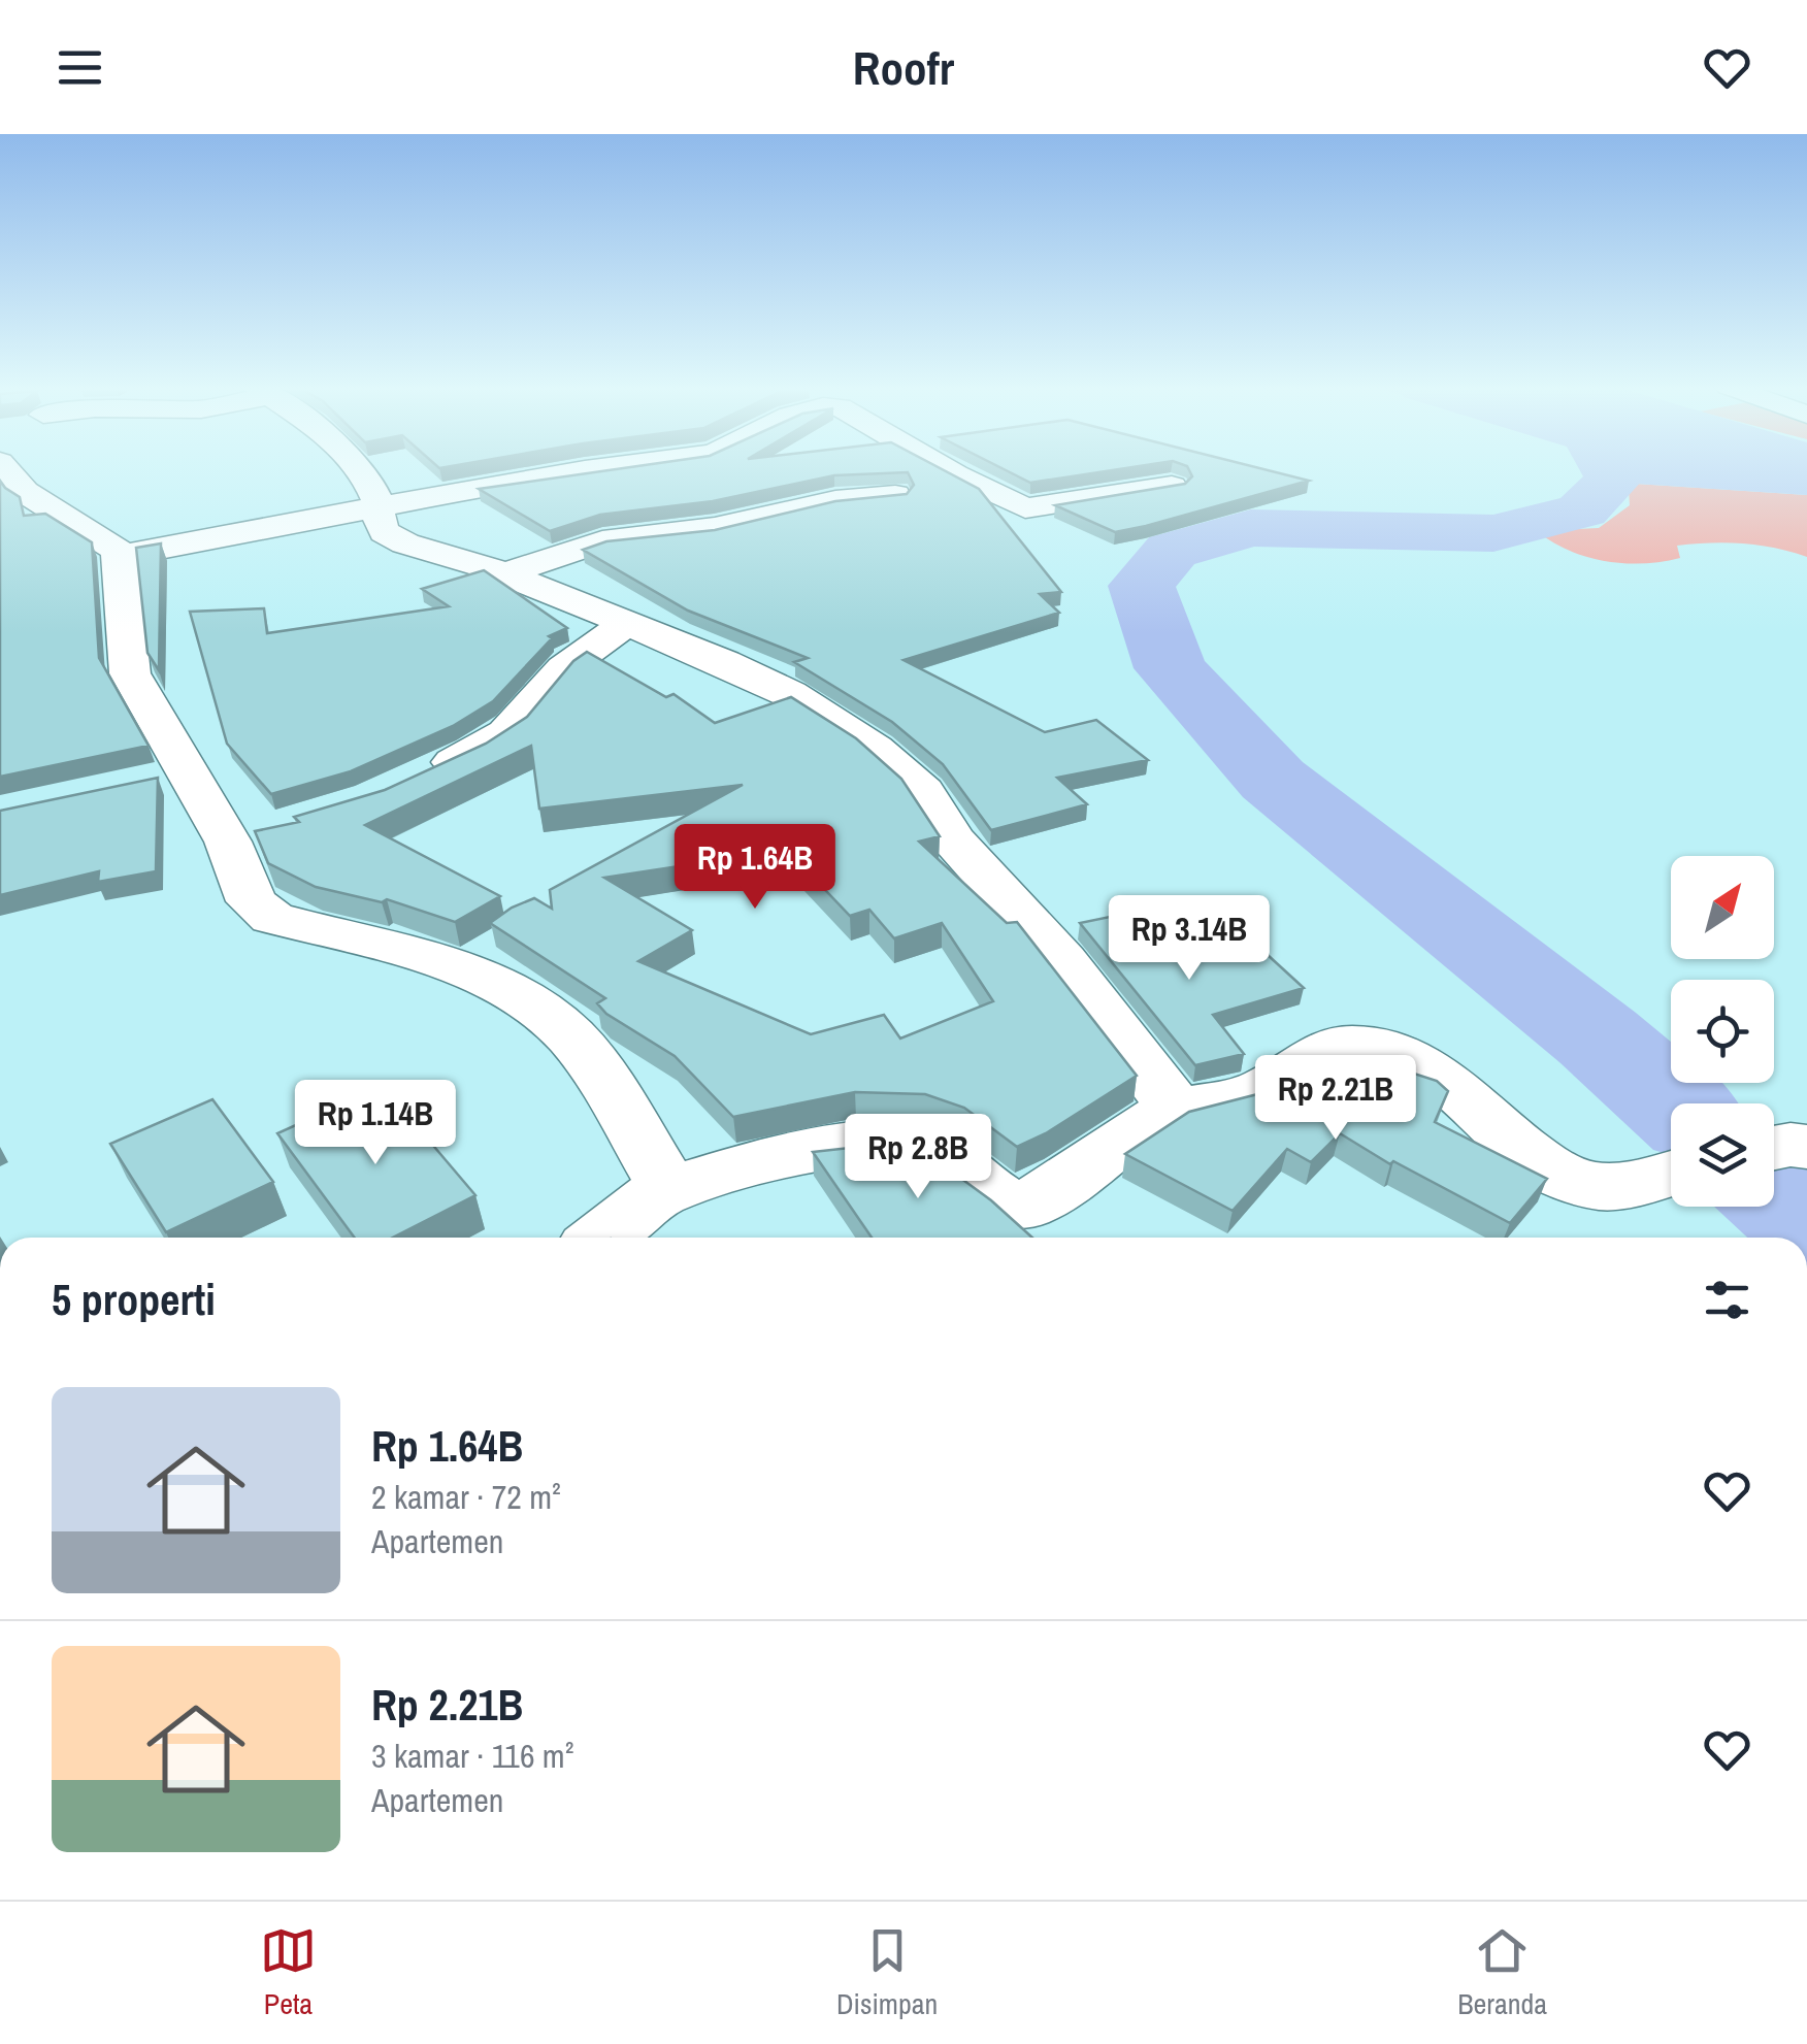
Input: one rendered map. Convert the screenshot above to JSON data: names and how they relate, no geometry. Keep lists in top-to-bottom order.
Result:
{
  "north": "top right",
  "page": {
    "header": "Roofr",
    "price": [
      "Rp 1.64B",
      "Rp 3.14B",
      "Rp 2.21B",
      "Rp 1.14B",
      "Rp 2.8B"
    ],
    "heading": "5 properti",
    "list": [
      {
        "name": "Rp 1.64B",
        "note": "2 kamar · 72 m² · Apartemen"
      },
      {
        "name": "Rp 2.21B",
        "note": "3 kamar · 116 m² · Apartemen"
      }
    ],
    "tabs": ["Peta", "Disimpan", "Beranda"]
  }
}
